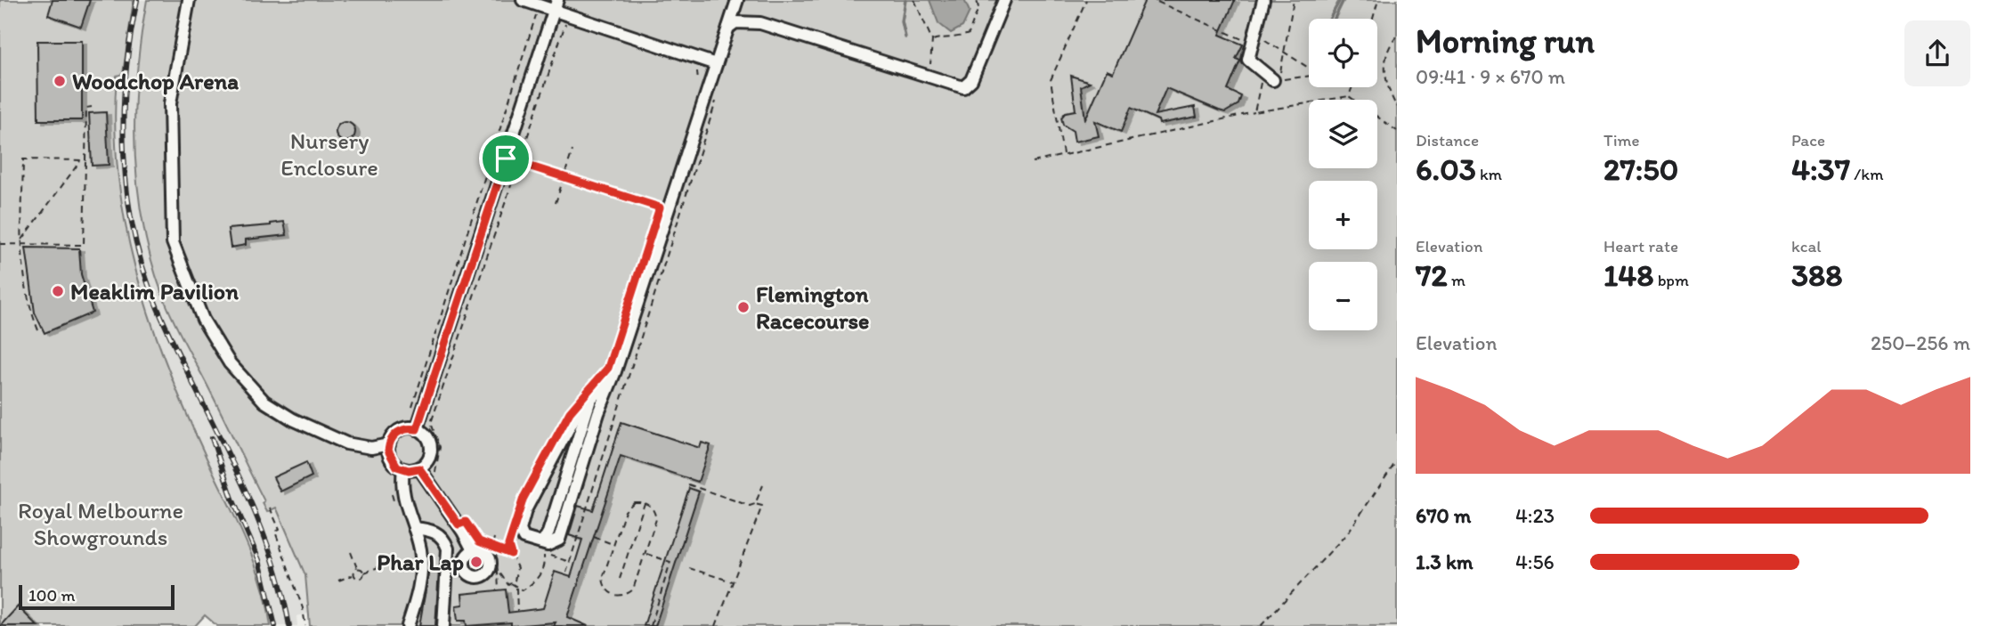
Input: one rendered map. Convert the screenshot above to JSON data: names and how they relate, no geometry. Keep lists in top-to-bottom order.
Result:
{
  "parks": ["Nursery Enclosure", "Royal Melbourne Showgrounds"],
  "places": [
    "Woodchop Arena",
    "Meaklim Pavilion",
    "Flemington Racecourse",
    "Phar Lap"
  ],
  "scale_bar": "100 m",
  "page": {
    "heading": ["Morning run", "09:41 · 9 × 670 m"],
    "map_buttons": ["+", "−"],
    "stats": [
      ["Distance", "6.03 km"],
      ["Time", "27:50"],
      ["Pace", "4:37 /km"],
      ["Elevation", "72 m"],
      ["Heart rate", "148 bpm"],
      ["kcal", "388"]
    ],
    "chart": ["Elevation", "250–256 m"],
    "list": [
      {
        "name": "670 m",
        "note": "4:23"
      },
      {
        "name": "1.3 km",
        "note": "4:56"
      }
    ],
    "scale": "100 m"
  }
}
